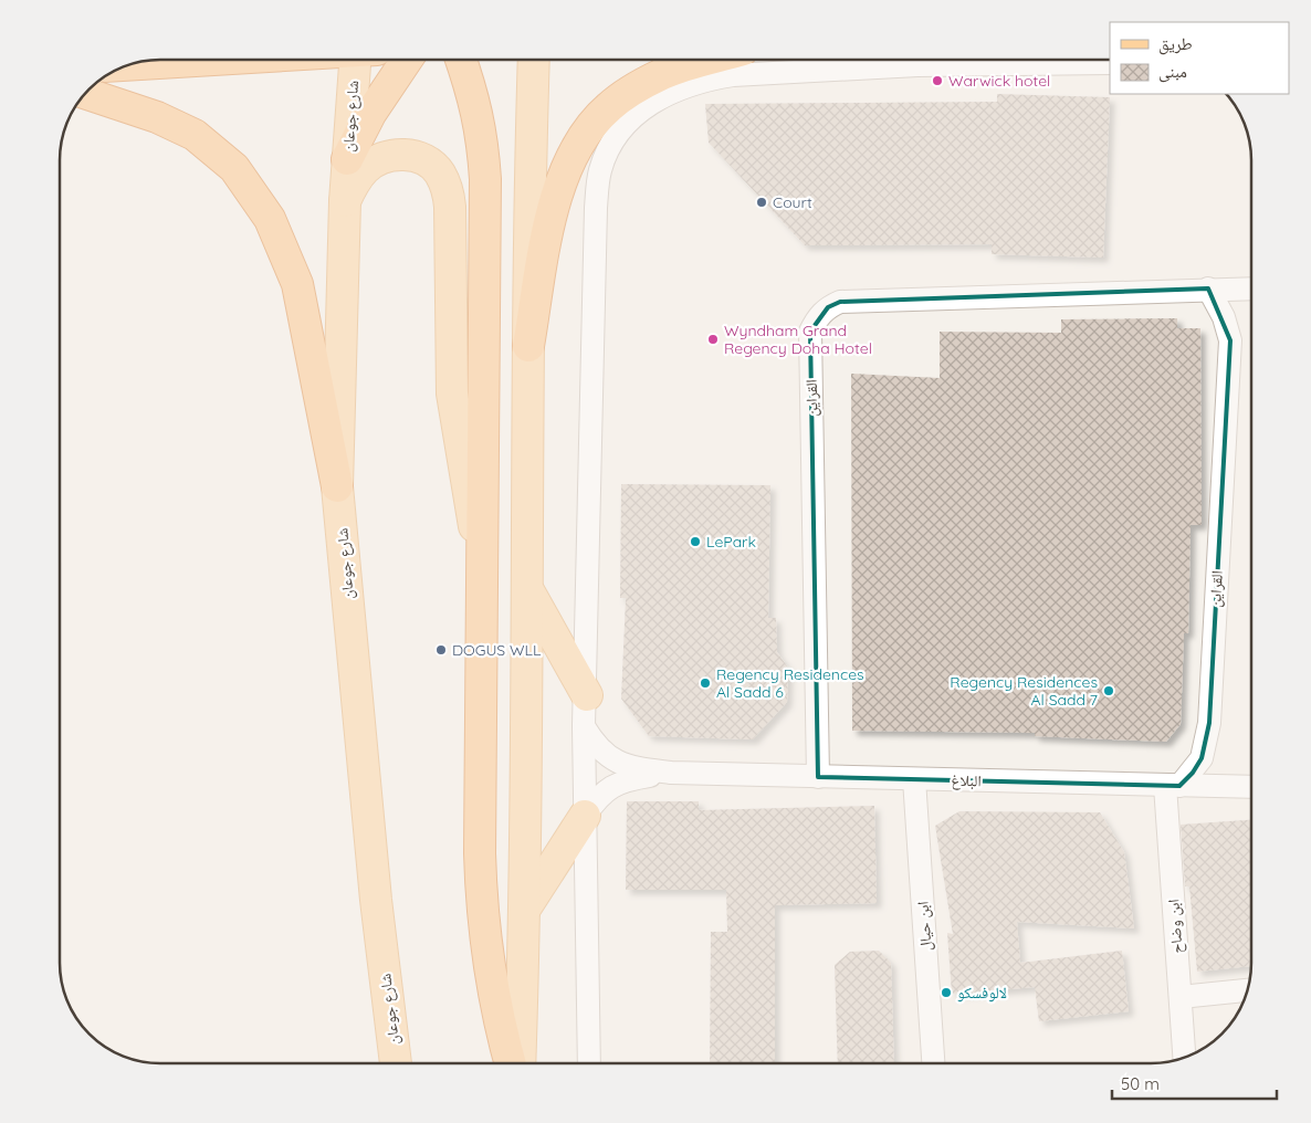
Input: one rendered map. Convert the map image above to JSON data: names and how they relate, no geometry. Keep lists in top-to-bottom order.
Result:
{
  "streets": {
    "main road": ["شارع جوعان"],
    "street": [
      "القراين",
      "البلاغ",
      "ابن حيال",
      "ابن وضاح"
    ]
  },
  "crossings": [
    ["القراين", "البلاغ"],
    ["القراين", "ابن وضاح"],
    ["البلاغ", "ابن حيال"],
    ["البلاغ", "ابن وضاح"]
  ],
  "places": [
    "Warwick hotel",
    "Court",
    "Wyndham Grand Regency Doha Hotel",
    "LePark",
    "DOGUS WLL",
    "Regency Residences Al Sadd 6",
    "Regency Residences Al Sadd 7",
    "لالوفسكو"
  ],
  "legend": ["طريق", "مبنى"],
  "scale_bar": "50 m"
}
